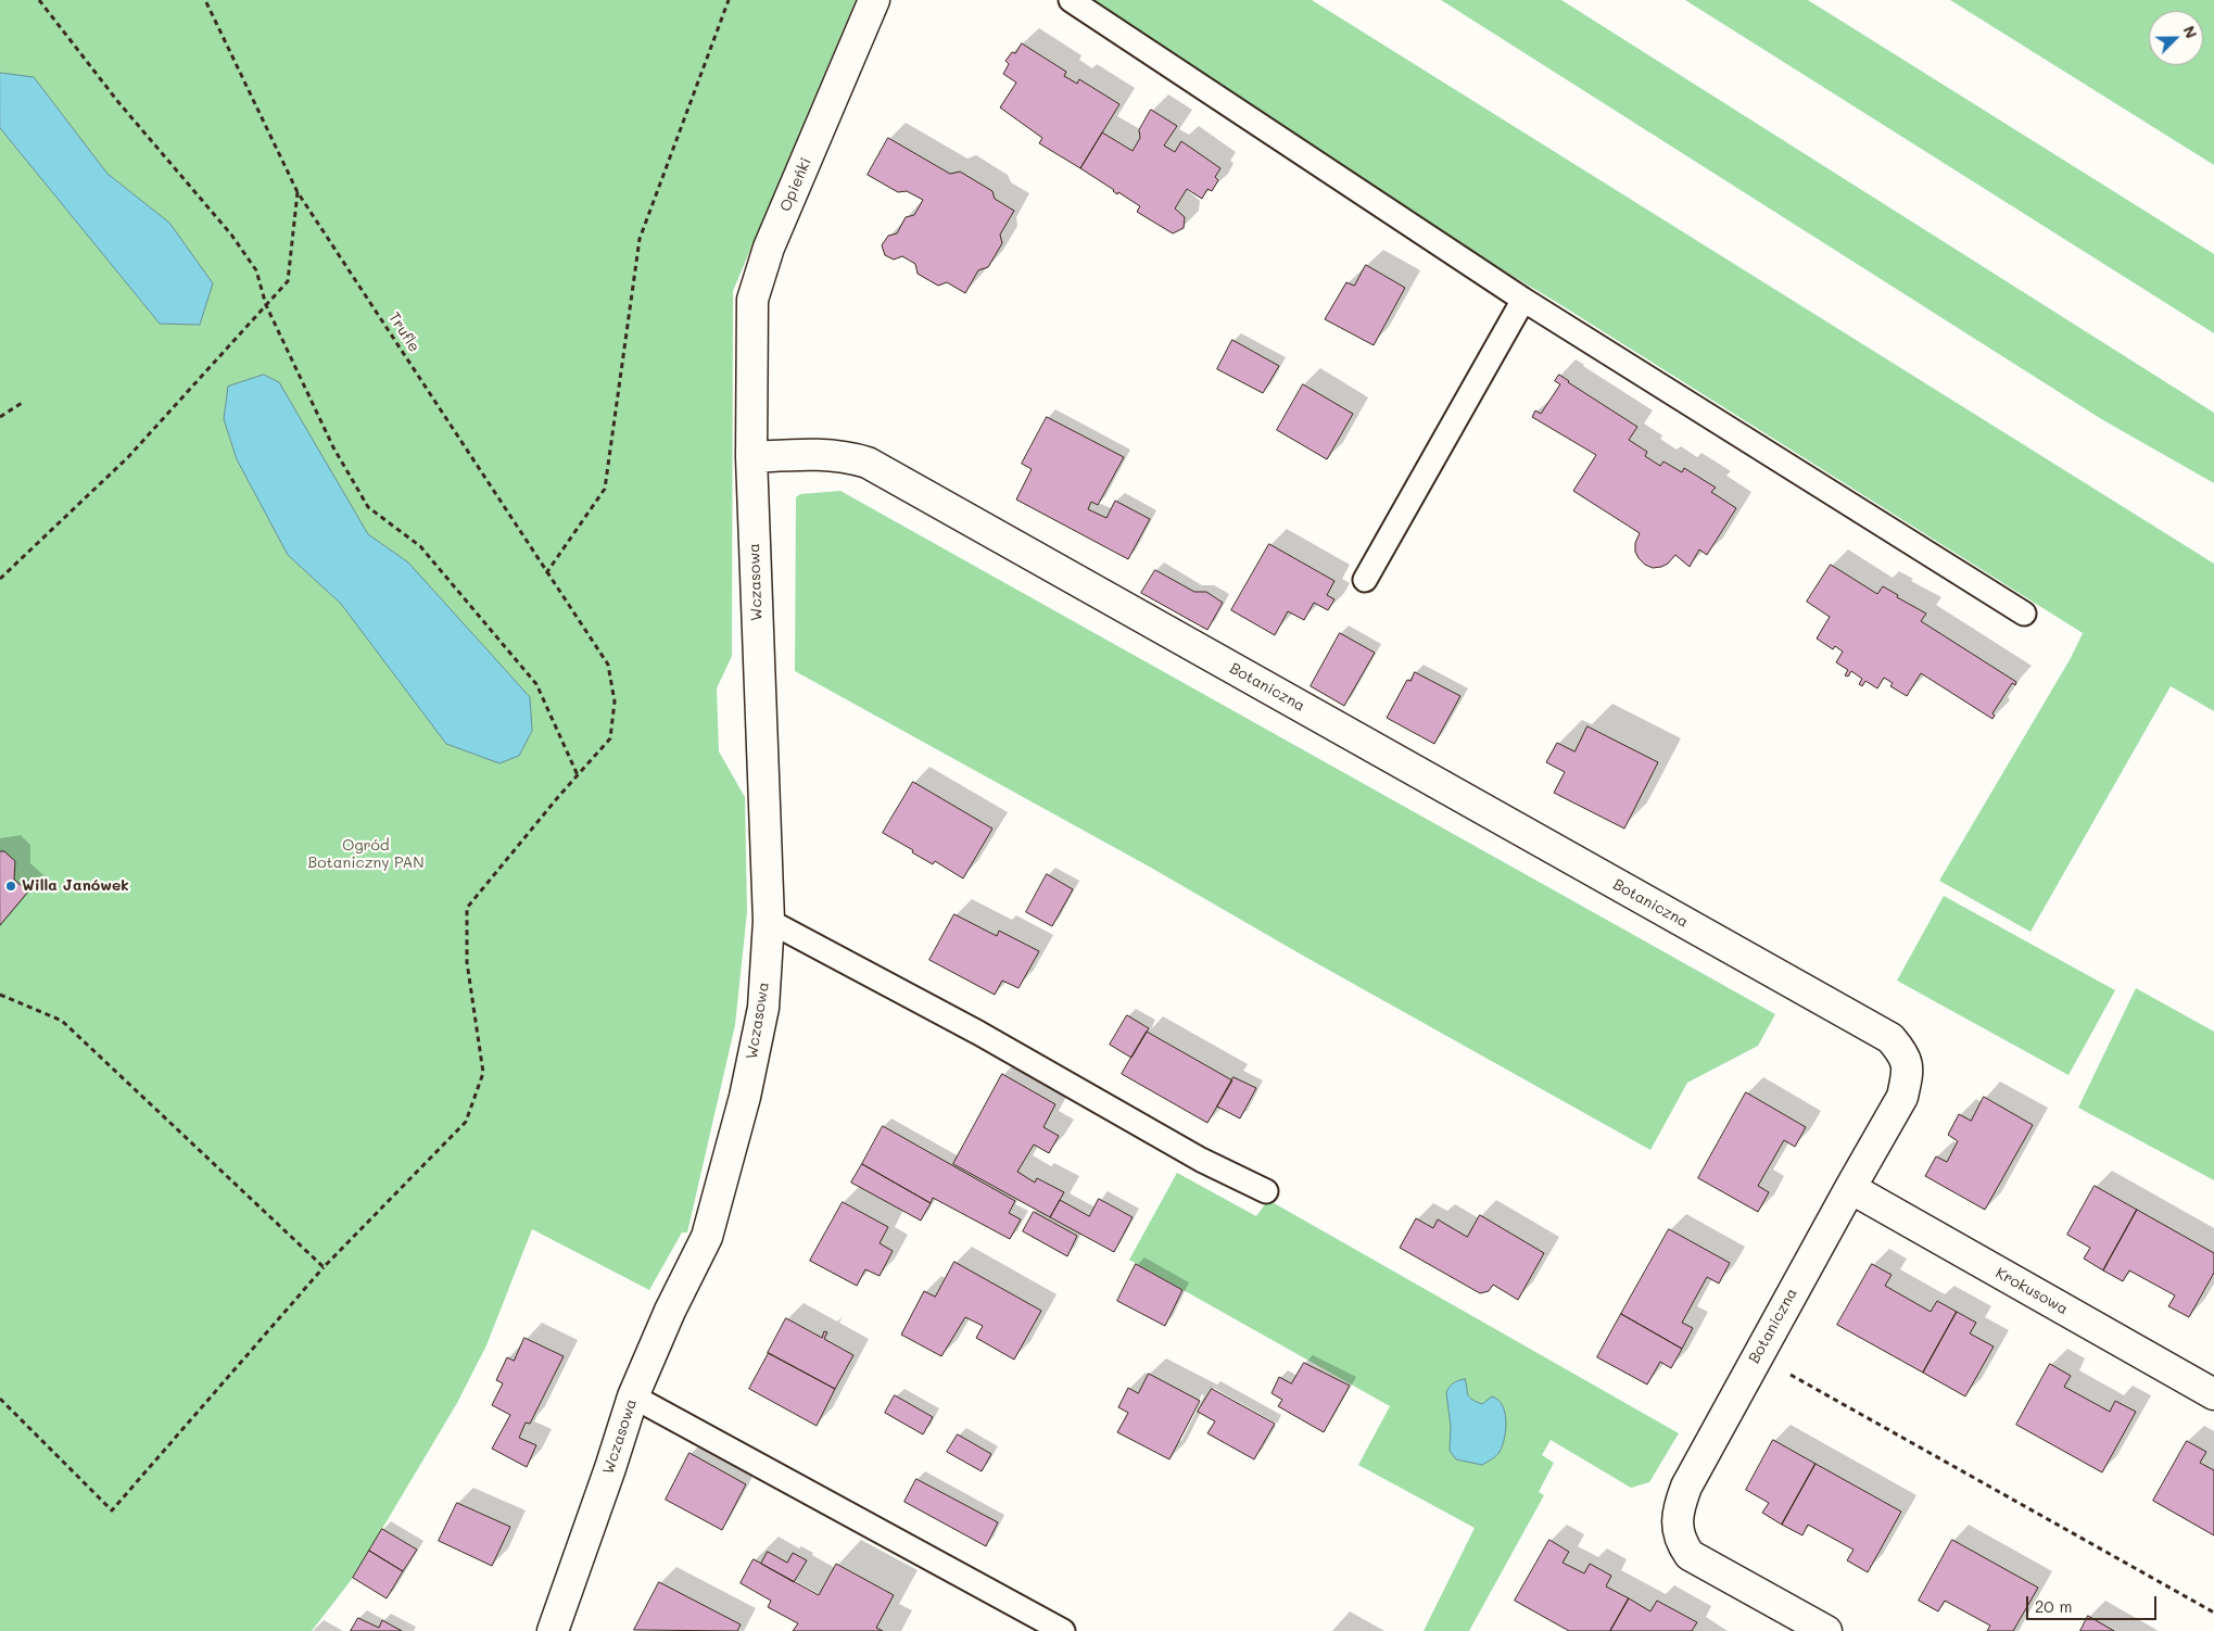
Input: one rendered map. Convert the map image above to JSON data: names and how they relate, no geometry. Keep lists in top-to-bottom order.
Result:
{
  "streets": {
    "street": [
      "Opieńki",
      "Wczasowa",
      "Botaniczna",
      "Krokusowa"
    ],
    "path": ["Trufle"]
  },
  "crossings": [
    ["Opieńki", "Wczasowa"],
    ["Wczasowa", "Botaniczna"],
    ["Botaniczna", "Krokusowa"]
  ],
  "parks": ["Ogród Botaniczny PAN"],
  "places": ["Willa Janówek"],
  "scale_bar": "20 m",
  "north": "top right"
}
